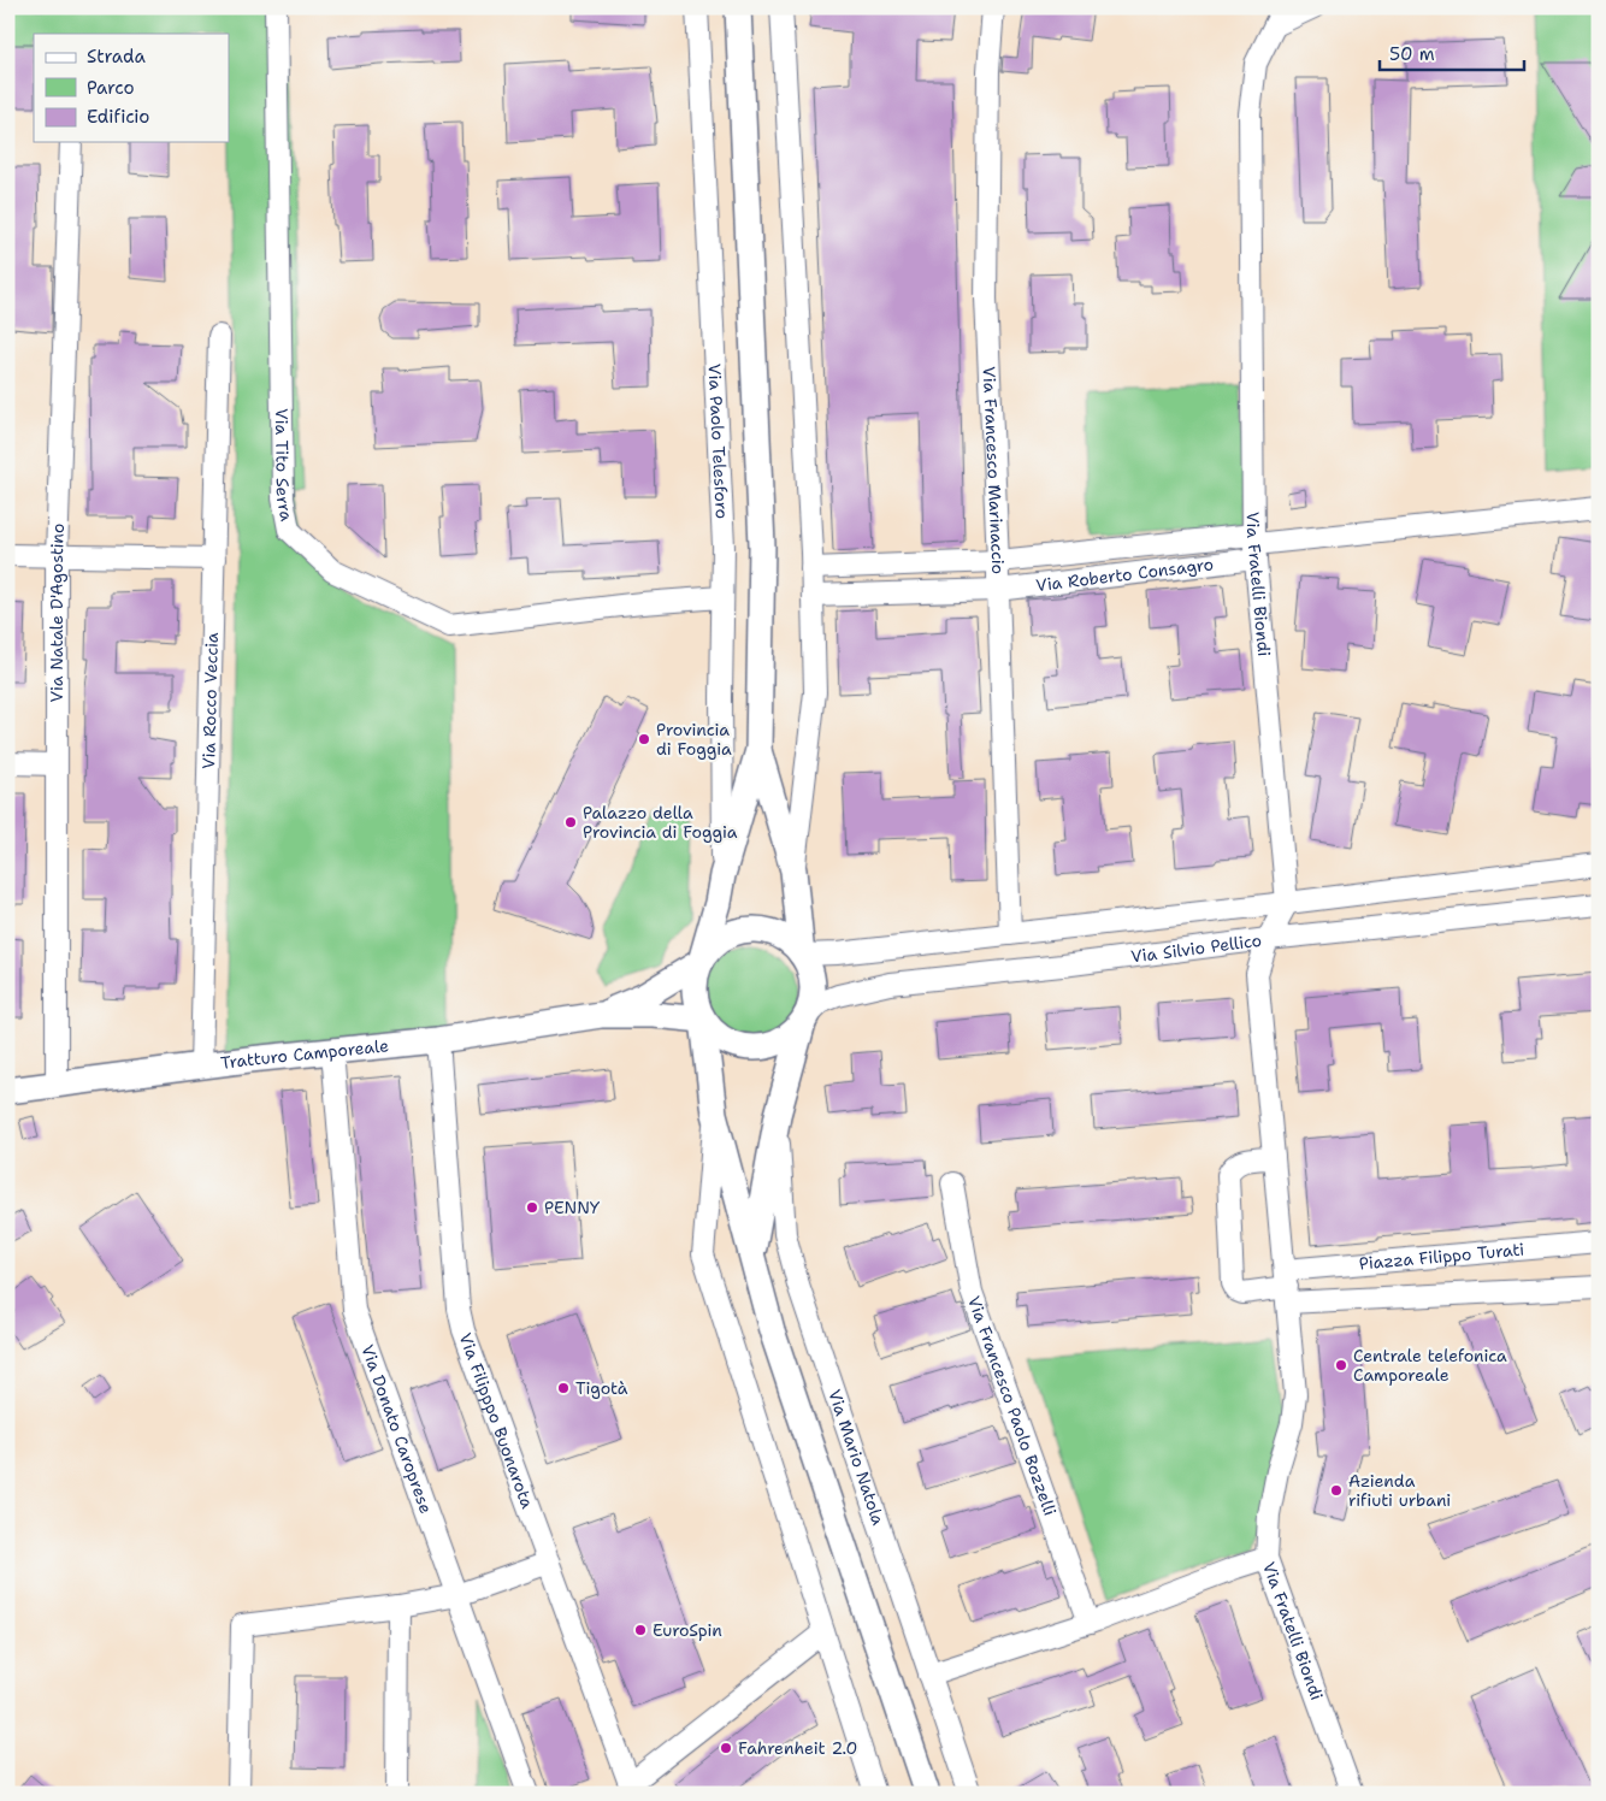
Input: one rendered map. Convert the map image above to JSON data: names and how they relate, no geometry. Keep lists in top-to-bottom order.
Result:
{
  "streets": {
    "street": [
      "Via Paolo Telesforo",
      "Via Tito Serra",
      "Via Francesco Marinaccio",
      "Via Roberto Consagro",
      "Via Fratelli Biondi",
      "Via Natale D'Agostino",
      "Via Rocco Veccia",
      "Via Silvio Pellico",
      "Tratturo Camporeale",
      "Piazza Filippo Turati",
      "Via Francesco Paolo Bozzelli",
      "Via Filipppo Buonarota",
      "Via Donato Caroprese",
      "Via Mario Natola"
    ]
  },
  "crossings": [
    ["Via Paolo Telesforo", "Via Tito Serra"],
    ["Via Paolo Telesforo", "Via Roberto Consagro"],
    ["Via Paolo Telesforo", "Via Silvio Pellico"],
    ["Via Paolo Telesforo", "Tratturo Camporeale"],
    ["Via Paolo Telesforo", "Via Mario Natola"],
    ["Via Francesco Marinaccio", "Via Roberto Consagro"],
    ["Via Francesco Marinaccio", "Via Silvio Pellico"],
    ["Via Roberto Consagro", "Via Fratelli Biondi"],
    ["Via Fratelli Biondi", "Via Silvio Pellico"],
    ["Via Fratelli Biondi", "Piazza Filippo Turati"],
    ["Via Natale D'Agostino", "Tratturo Camporeale"],
    ["Via Rocco Veccia", "Tratturo Camporeale"],
    ["Via Silvio Pellico", "Tratturo Camporeale"],
    ["Via Silvio Pellico", "Via Mario Natola"],
    ["Tratturo Camporeale", "Via Filipppo Buonarota"],
    ["Tratturo Camporeale", "Via Donato Caroprese"],
    ["Tratturo Camporeale", "Via Mario Natola"],
    ["Via Filipppo Buonarota", "Via Mario Natola"]
  ],
  "places": [
    "Provincia di Foggia",
    "Palazzo della Provincia di Foggia",
    "PENNY",
    "Centrale telefonica Camporeale",
    "Tigotà",
    "Azienda rifiuti urbani",
    "EuroSpin",
    "Fahrenheit 2.0"
  ],
  "legend": ["Strada", "Parco", "Edificio"],
  "scale_bar": "50 m"
}
